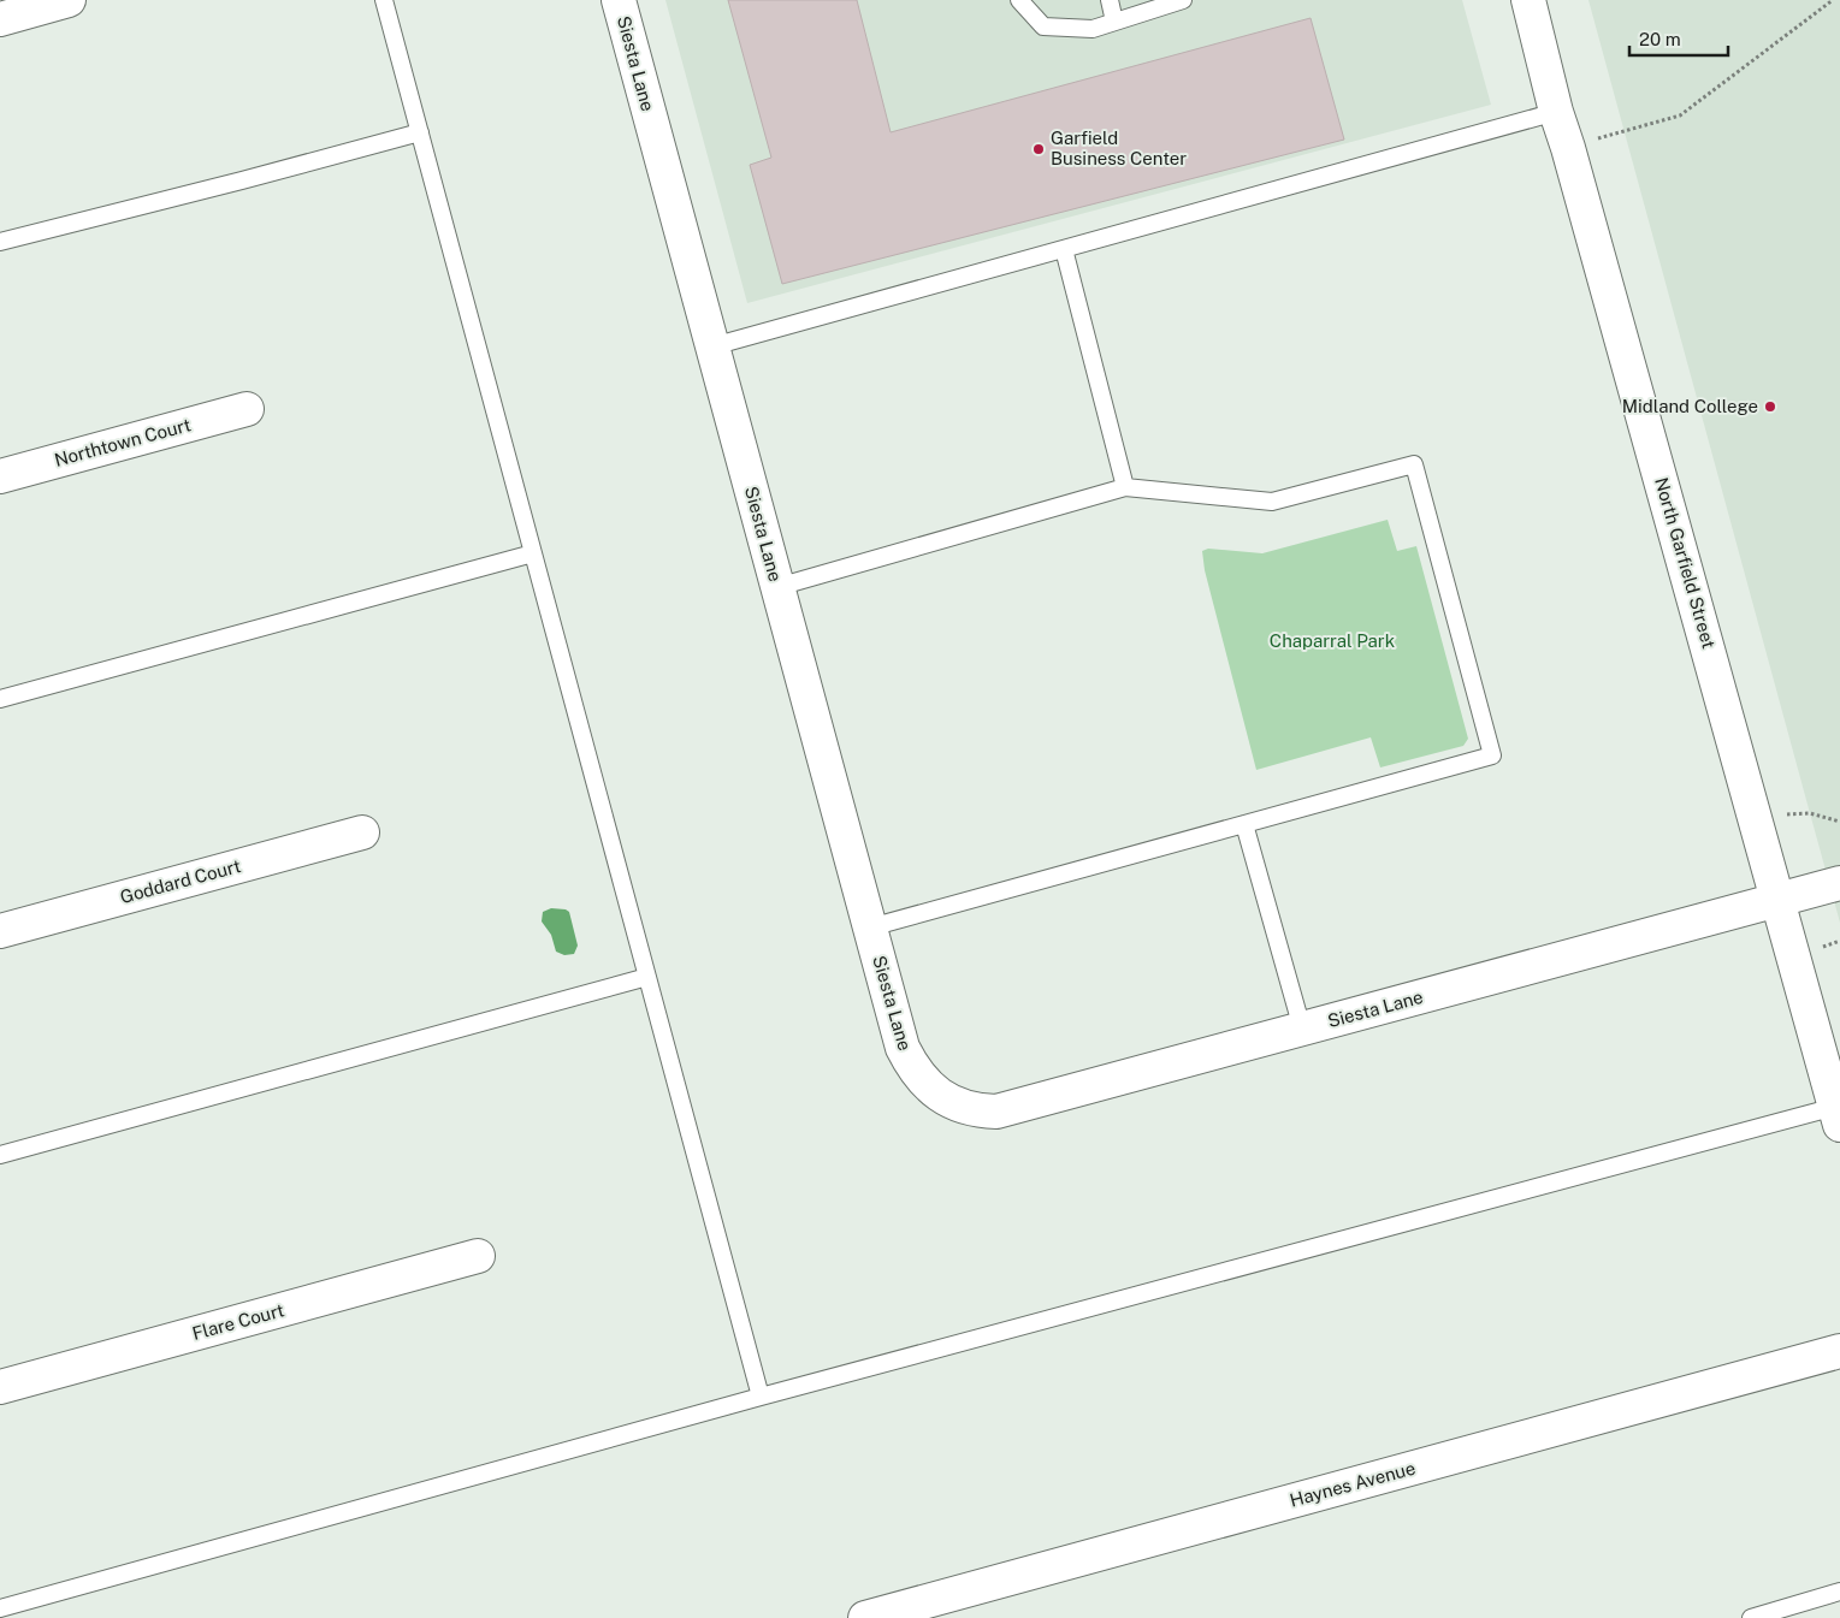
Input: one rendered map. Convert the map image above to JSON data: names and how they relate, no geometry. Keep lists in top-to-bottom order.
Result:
{
  "streets": {
    "street": [
      "Siesta Lane",
      "Northtown Court",
      "North Garfield Street",
      "Goddard Court",
      "Flare Court",
      "Haynes Avenue"
    ]
  },
  "crossings": [
    ["Siesta Lane", "North Garfield Street"]
  ],
  "parks": ["Chaparral Park"],
  "places": ["Garfield Business Center", "Midland College"],
  "scale_bar": "20 m"
}
